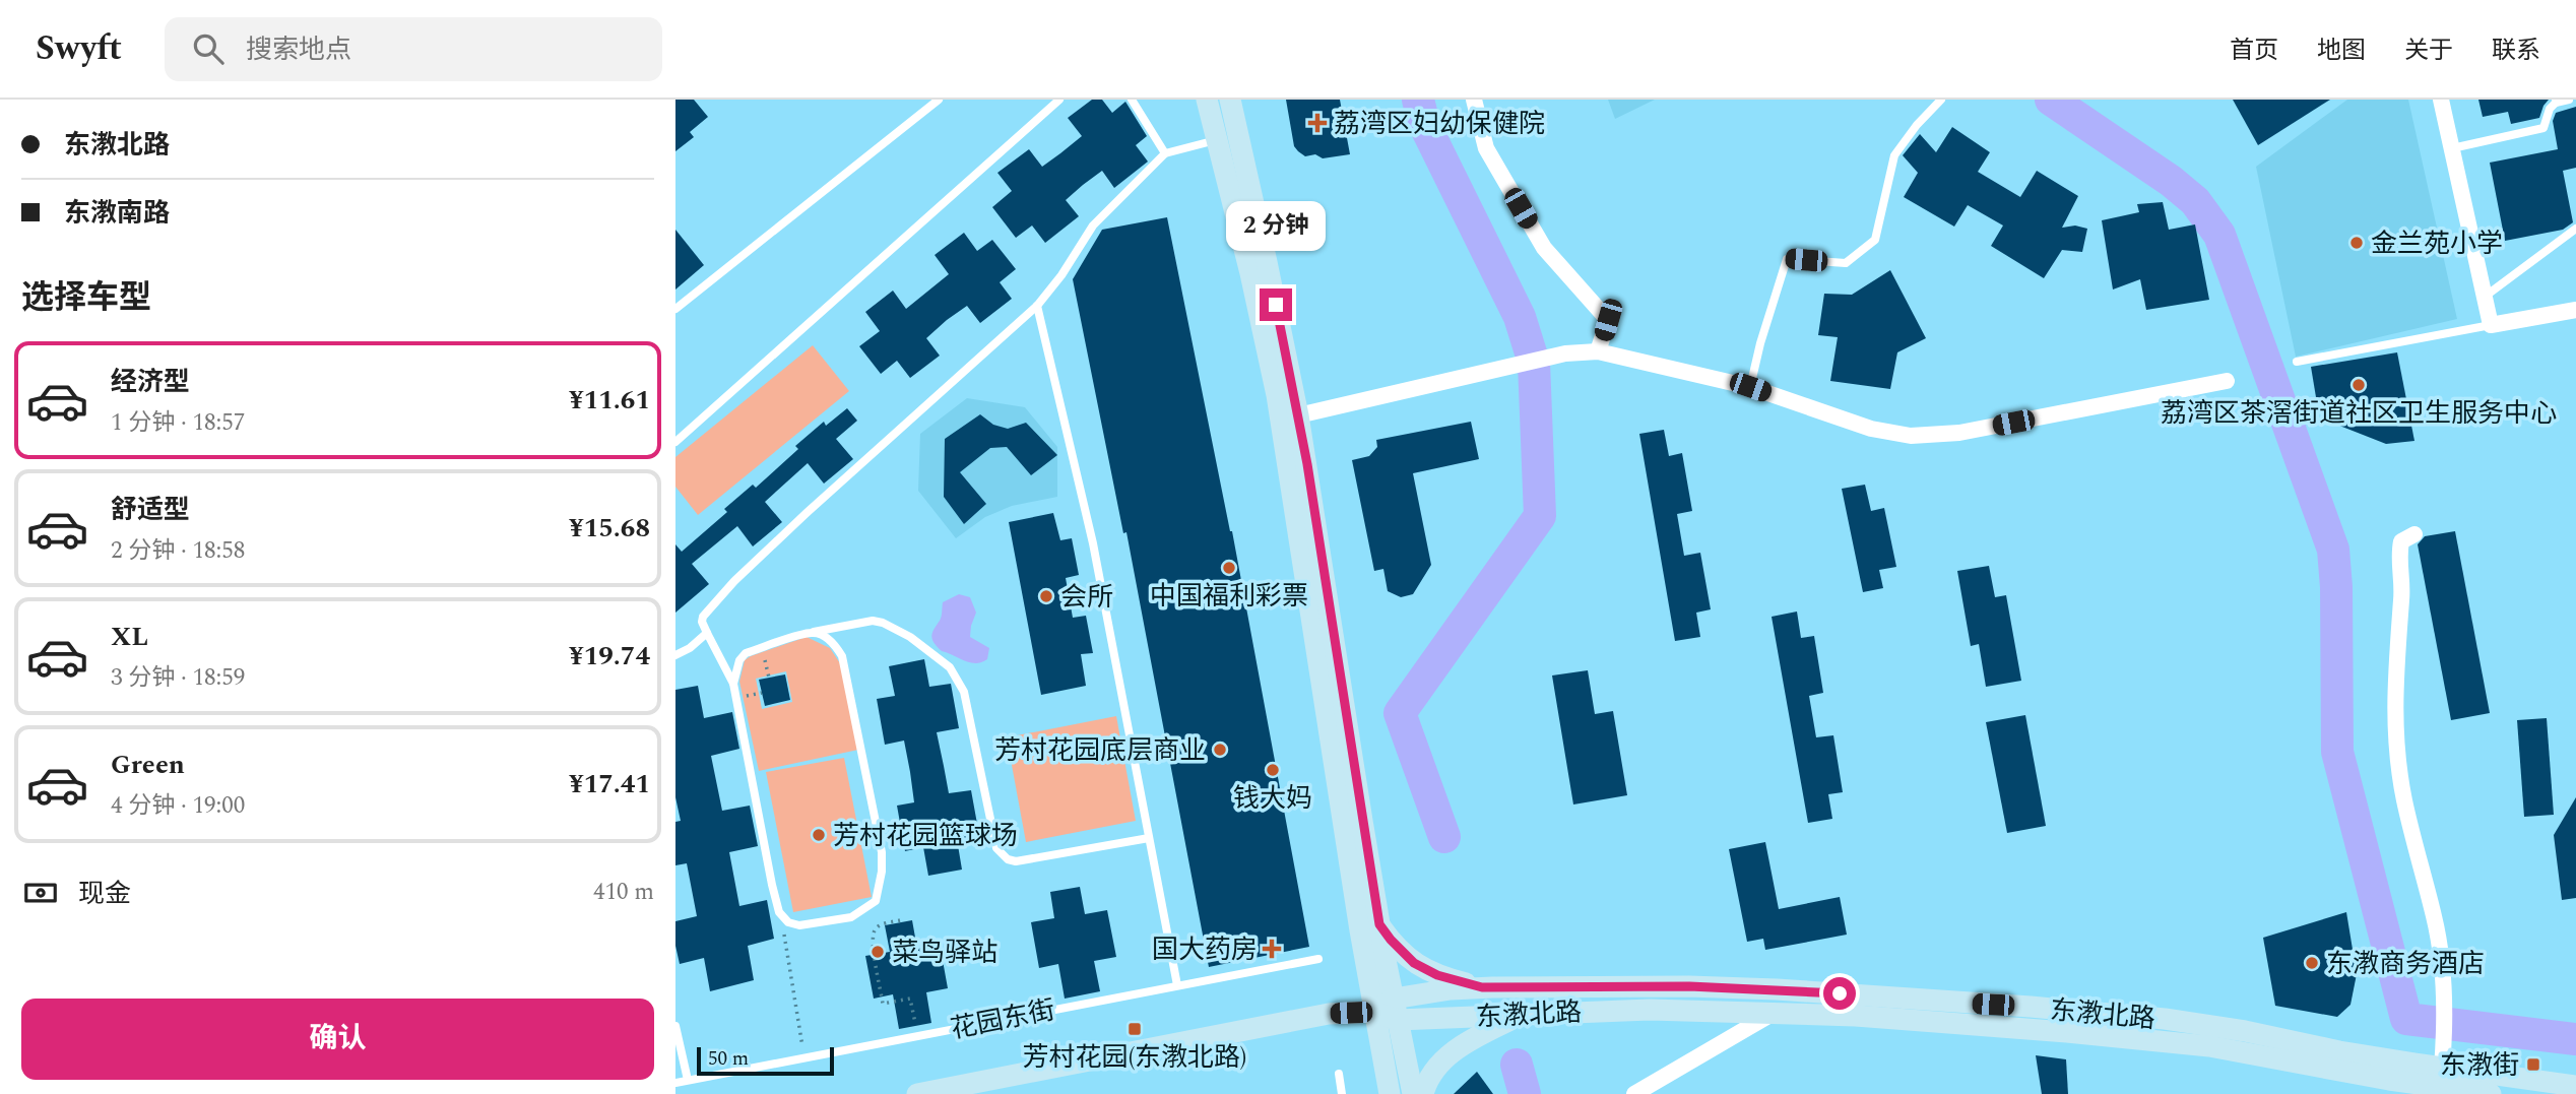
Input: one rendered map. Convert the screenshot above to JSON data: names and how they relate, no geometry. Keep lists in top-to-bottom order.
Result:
{
  "streets": {
    "street": ["东漖北路"],
    "lane": ["花园东街"]
  },
  "places": {
    "health": ["荔湾区妇幼保健院", "国大药房"],
    "other": [
      "金兰苑小学",
      "荔湾区茶滘街道社区卫生服务中心",
      "中国福利彩票",
      "会所",
      "芳村花园底层商业",
      "钱大妈",
      "芳村花园篮球场",
      "菜鸟驿站",
      "东漖商务酒店"
    ],
    "transit": ["芳村花园(东漖北路)", "东漖街"]
  },
  "scale_bar": "50 m",
  "page": {
    "header": "Swyft",
    "search": "搜索地点",
    "nav": [
      "首页",
      "地图",
      "关于",
      "联系"
    ],
    "banner": ["东漖北路", "东漖南路"],
    "bubble": "2 分钟",
    "heading": "选择车型",
    "list": [
      {
        "name": "经济型",
        "note": "1 分钟 · 18:57",
        "value": "¥11.61"
      },
      {
        "name": "舒适型",
        "note": "2 分钟 · 18:58",
        "value": "¥15.68"
      },
      {
        "name": "XL",
        "note": "3 分钟 · 18:59",
        "value": "¥19.74"
      },
      {
        "name": "Green",
        "note": "4 分钟 · 19:00",
        "value": "¥17.41"
      }
    ],
    "pay": ["现金", "410 m"],
    "buttons": "确认",
    "scale": "50 m"
  }
}
